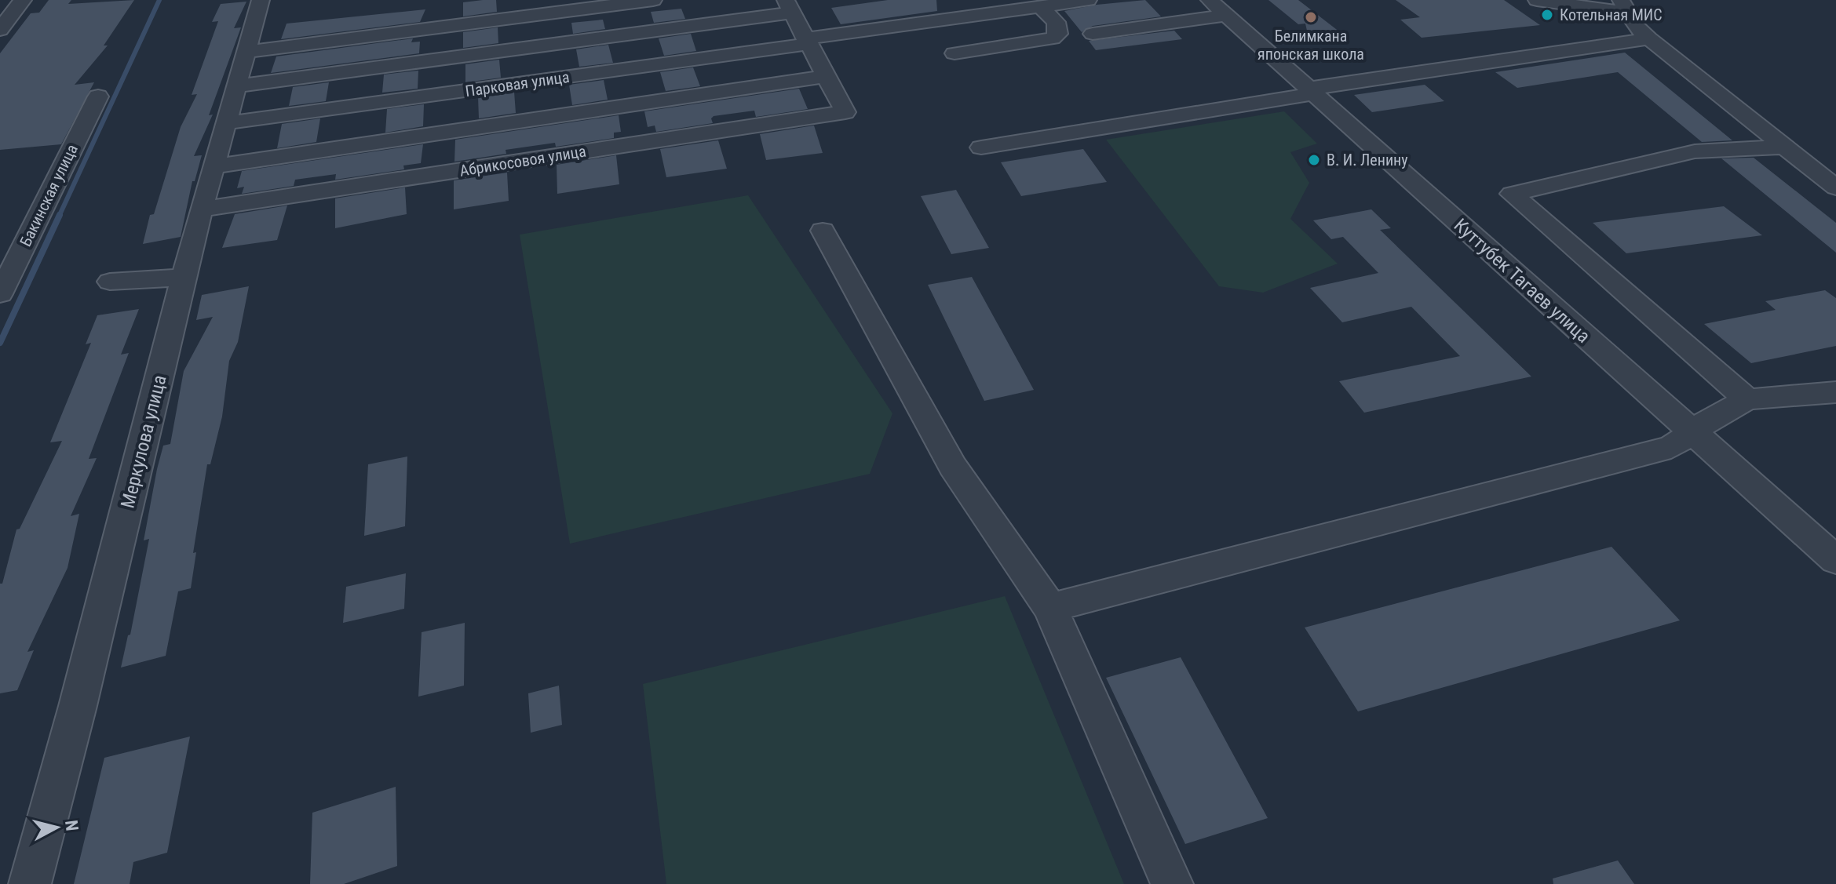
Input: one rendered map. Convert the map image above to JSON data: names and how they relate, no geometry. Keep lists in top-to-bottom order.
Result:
{
  "streets": {
    "street": [
      "Парковая улица",
      "Абрикосовоя улица",
      "Бакинская улица",
      "Куттубек Тагаев улица",
      "Меркулова улица"
    ]
  },
  "crossings": [
    ["Парковая улица", "Меркулова улица"],
    ["Абрикосовоя улица", "Меркулова улица"]
  ],
  "places": ["Котельная МИС", "Белимкана японская школа", "В. И. Ленину"],
  "north": "right"
}
